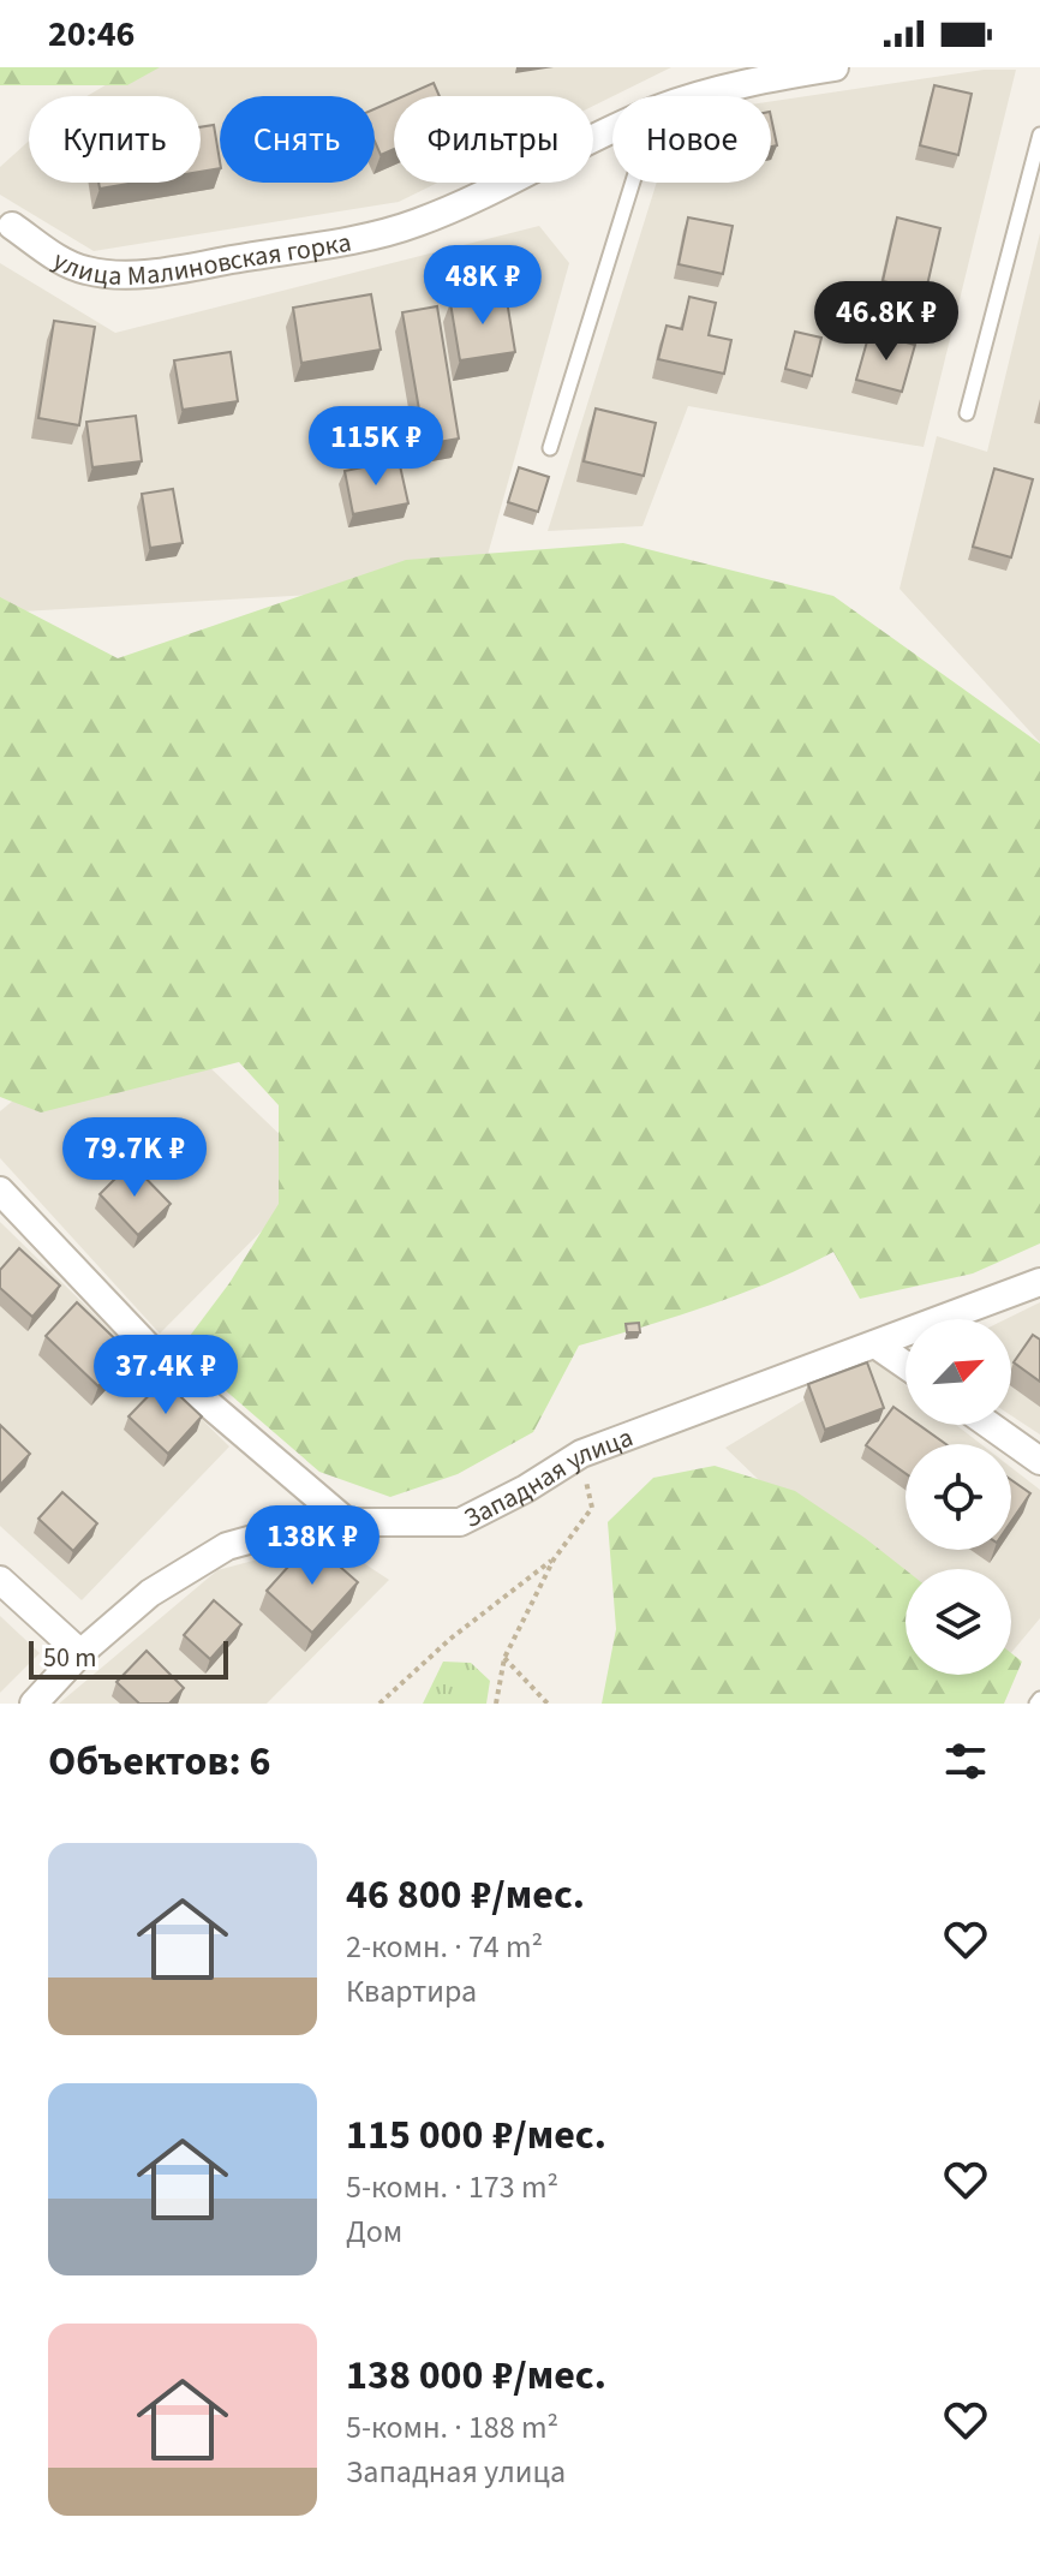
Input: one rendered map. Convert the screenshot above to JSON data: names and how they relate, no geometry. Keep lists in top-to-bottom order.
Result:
{
  "streets": {
    "street": ["улица Малиновская горка", "Западная улица"]
  },
  "scale_bar": "50 m",
  "north": "top right",
  "page": {
    "status": "20:46",
    "chip": [
      "Купить",
      "Снять",
      "Фильтры",
      "Новое"
    ],
    "price": [
      "48K ₽",
      "46.8K ₽",
      "115K ₽",
      "79.7K ₽",
      "37.4K ₽",
      "138K ₽"
    ],
    "scale": "50 m",
    "heading": "Объектов: 6",
    "list": [
      {
        "name": "46 800 ₽/мес.",
        "note": "2-комн. · 74 m² · Квартира"
      },
      {
        "name": "115 000 ₽/мес.",
        "note": "5-комн. · 173 m² · Дом"
      },
      {
        "name": "138 000 ₽/мес.",
        "note": "5-комн. · 188 m² · Западная улица"
      }
    ]
  }
}
